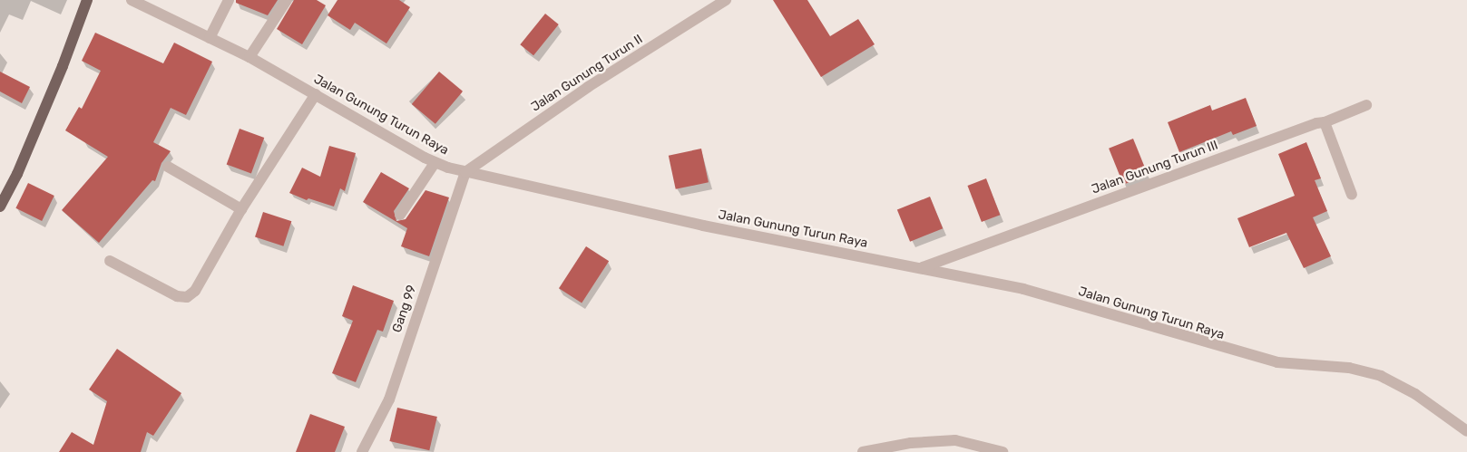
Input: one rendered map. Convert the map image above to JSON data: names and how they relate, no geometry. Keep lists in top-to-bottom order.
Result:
{
  "streets": {
    "street": [
      "Jalan Gunung Turun II",
      "Jalan Gunung Turun Raya",
      "Jalan Gunung Turun III",
      "Gang 99"
    ]
  },
  "crossings": [
    ["Jalan Gunung Turun II", "Jalan Gunung Turun Raya"],
    ["Jalan Gunung Turun II", "Gang 99"],
    ["Jalan Gunung Turun Raya", "Jalan Gunung Turun III"],
    ["Jalan Gunung Turun Raya", "Gang 99"]
  ]
}
